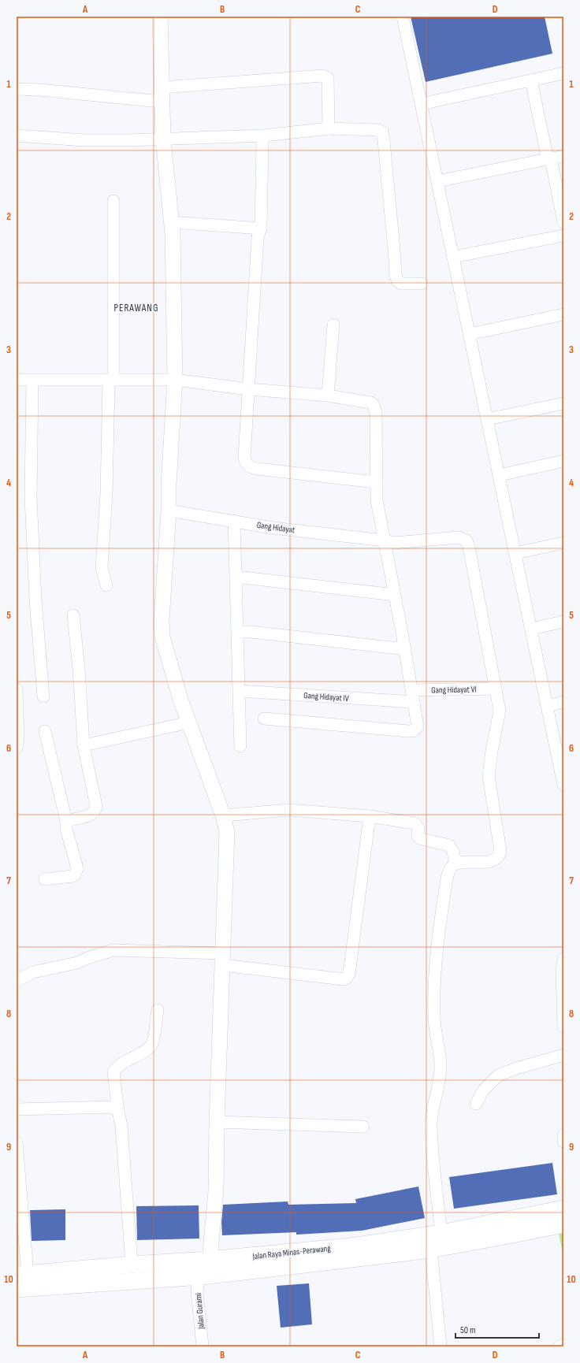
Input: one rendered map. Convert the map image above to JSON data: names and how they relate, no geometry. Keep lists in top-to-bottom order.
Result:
{
  "streets": {
    "main road": ["Jalan Raya Minas-Perawang"],
    "street": [
      "Gang Hidayat",
      "Gang Hidayat VI",
      "Gang Hidayat IV",
      "Jalan Gurami"
    ]
  },
  "crossings": [
    ["Gang Hidayat", "Gang Hidayat VI"],
    ["Gang Hidayat VI", "Gang Hidayat IV"],
    ["Jalan Raya Minas-Perawang", "Jalan Gurami"]
  ],
  "districts": ["PERAWANG"],
  "scale_bar": "50 m",
  "grid": {
    "columns": [
      "A",
      "B",
      "C",
      "D"
    ],
    "rows": [
      "1",
      "2",
      "3",
      "4",
      "5",
      "6",
      "7",
      "8",
      "9",
      "10"
    ]
  }
}
